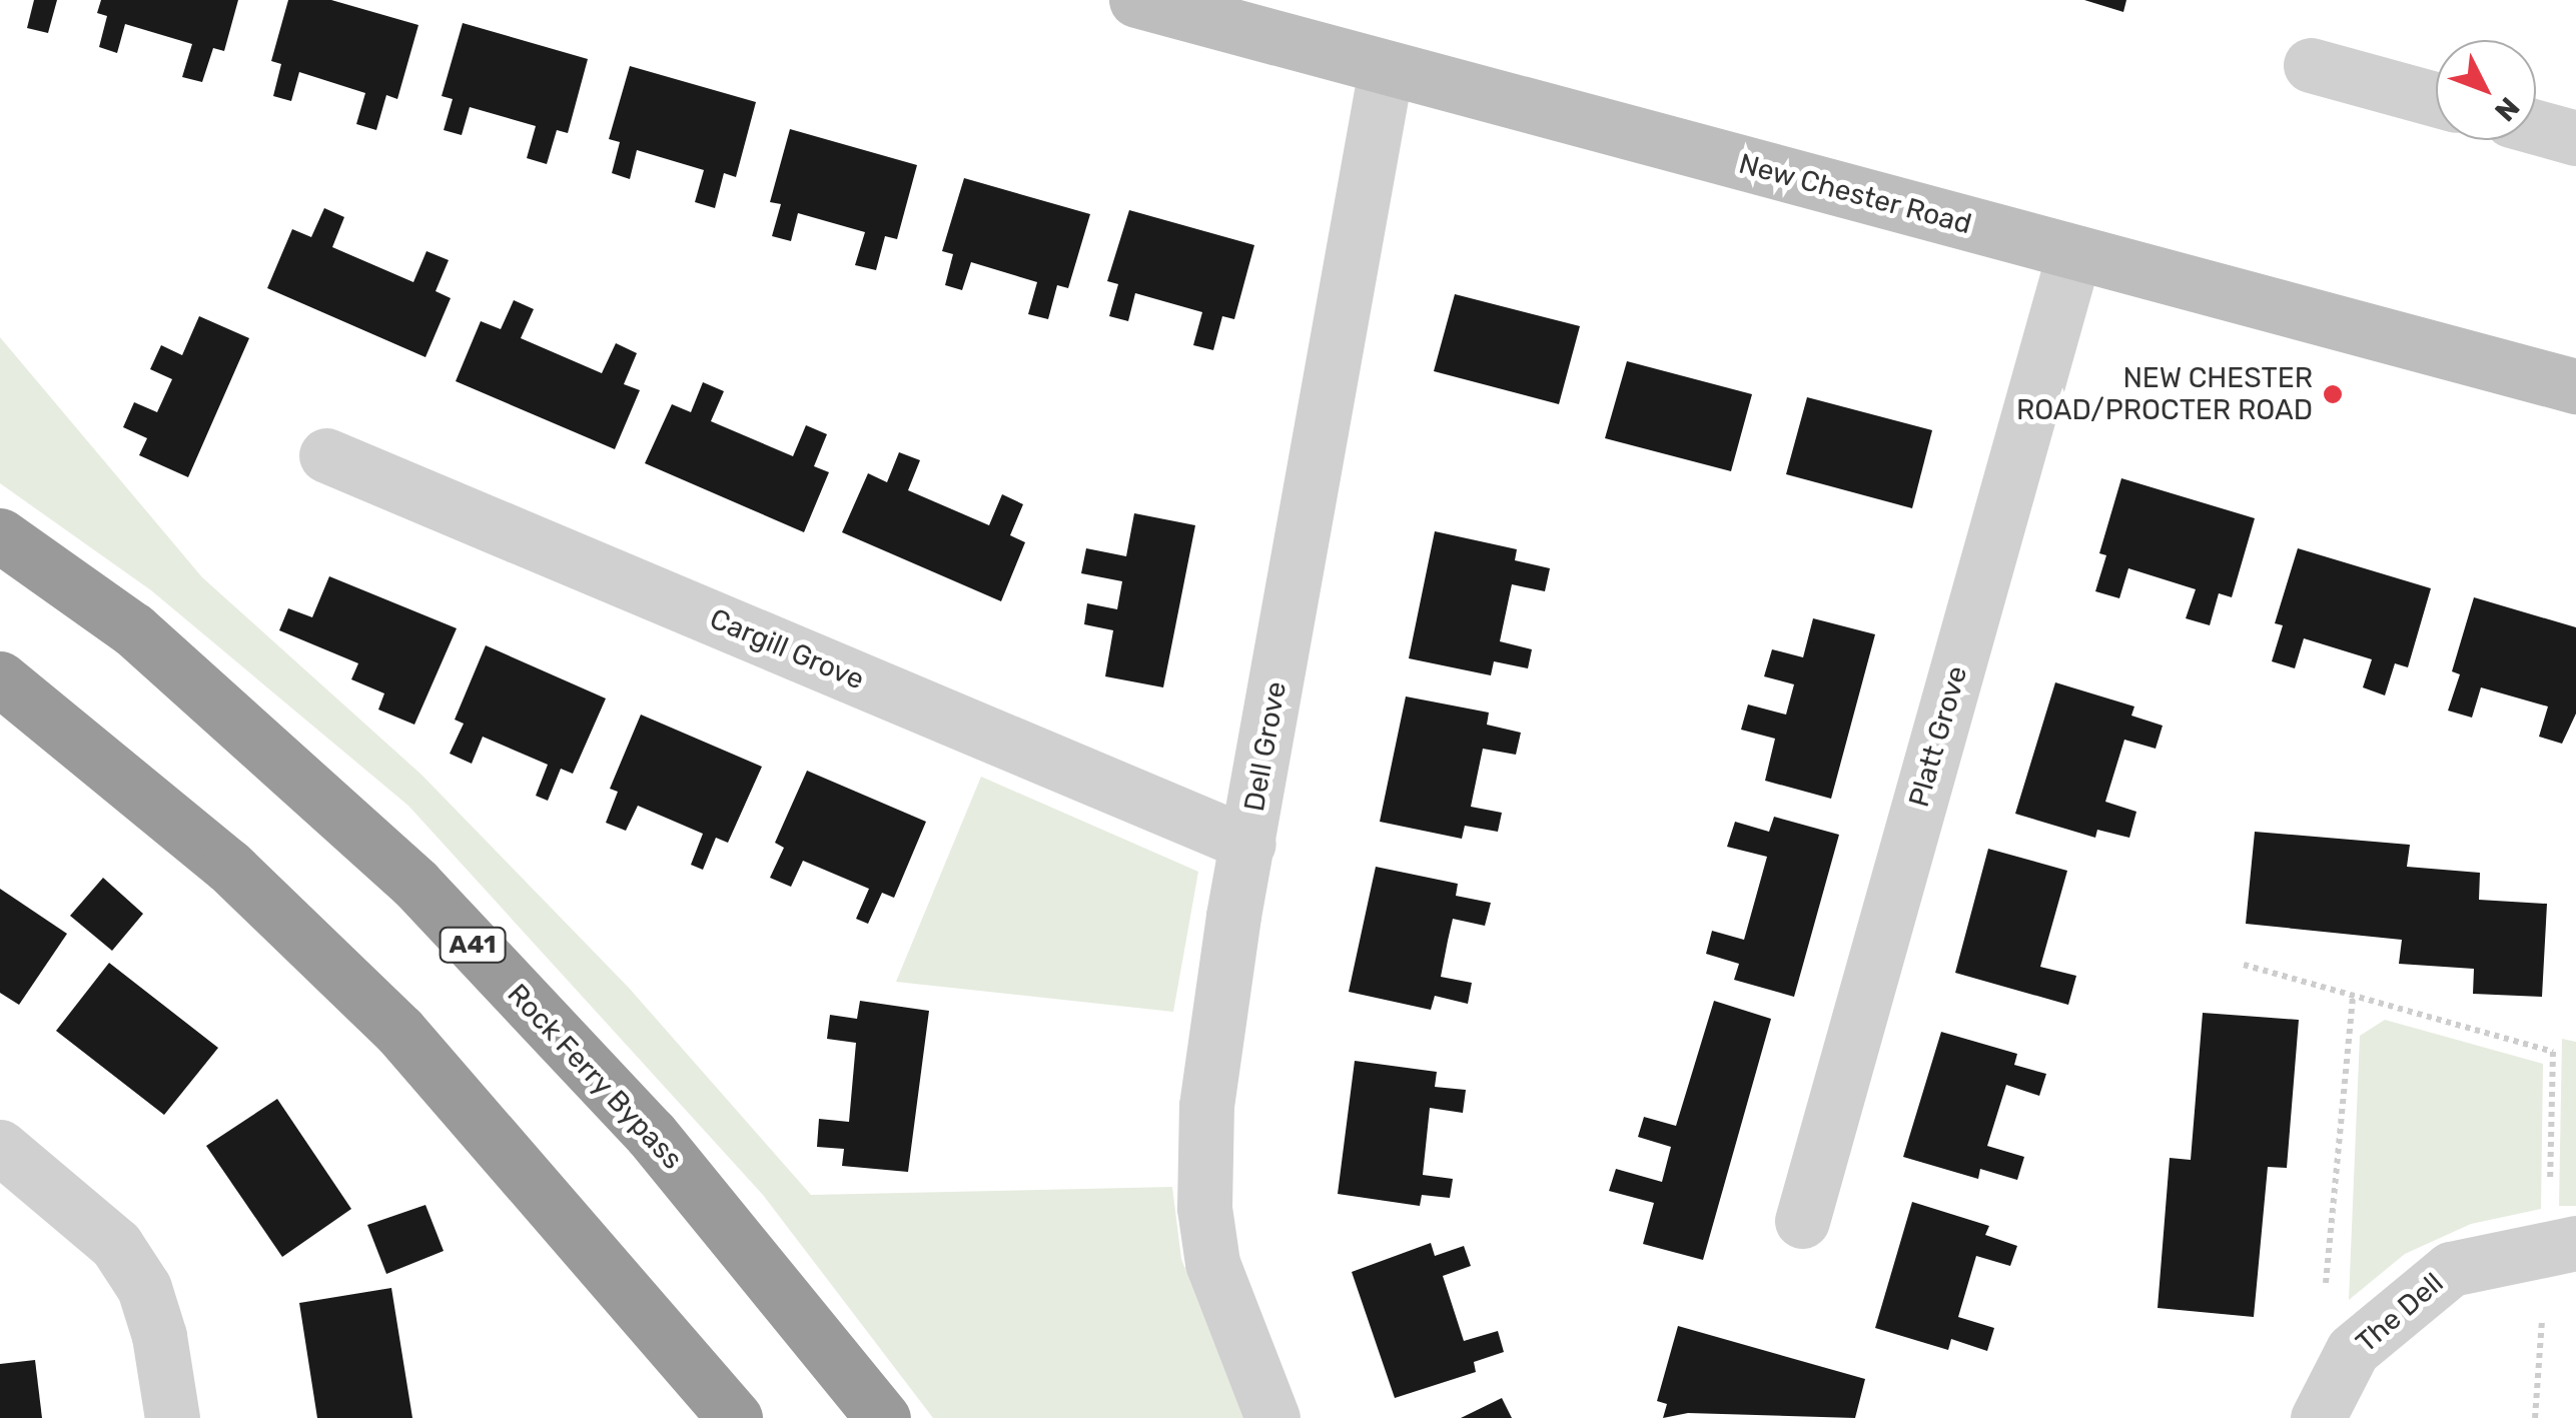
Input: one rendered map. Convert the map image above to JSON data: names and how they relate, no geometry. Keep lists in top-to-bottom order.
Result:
{
  "streets": {
    "highway": ["A41", "Rock Ferry Bypass"],
    "main road": ["New Chester Road"],
    "street": [
      "Cargill Grove",
      "Platt Grove",
      "Dell Grove",
      "The Dell"
    ]
  },
  "crossings": [
    ["New Chester Road", "Platt Grove"],
    ["New Chester Road", "Dell Grove"],
    ["Cargill Grove", "Dell Grove"]
  ],
  "places": ["NEW CHESTER ROAD/PROCTER ROAD"],
  "north": "bottom right"
}
